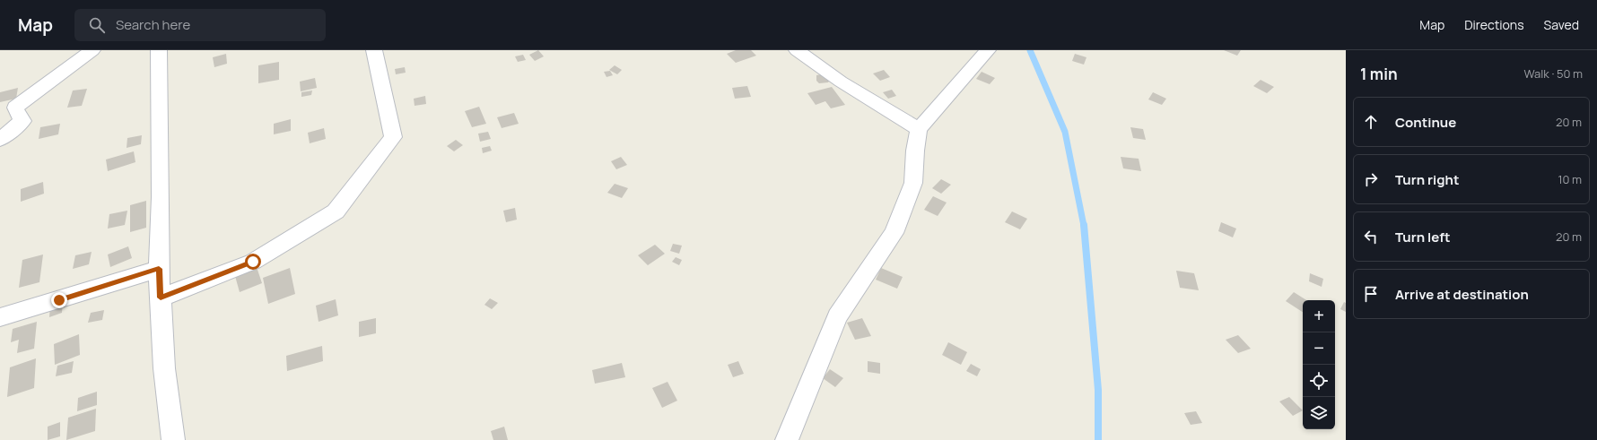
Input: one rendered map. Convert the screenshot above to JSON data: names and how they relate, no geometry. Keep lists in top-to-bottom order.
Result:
{
  "page": {
    "header": "Map",
    "search": "Search here",
    "nav": ["Map", "Directions", "Saved"],
    "heading": ["1 min", "Walk · 50 m"],
    "list": [
      ["Continue", "20 m"],
      ["Turn right", "10 m"],
      ["Turn left", "20 m"],
      "Arrive at destination"
    ],
    "map_buttons": ["+", "−"]
  }
}
